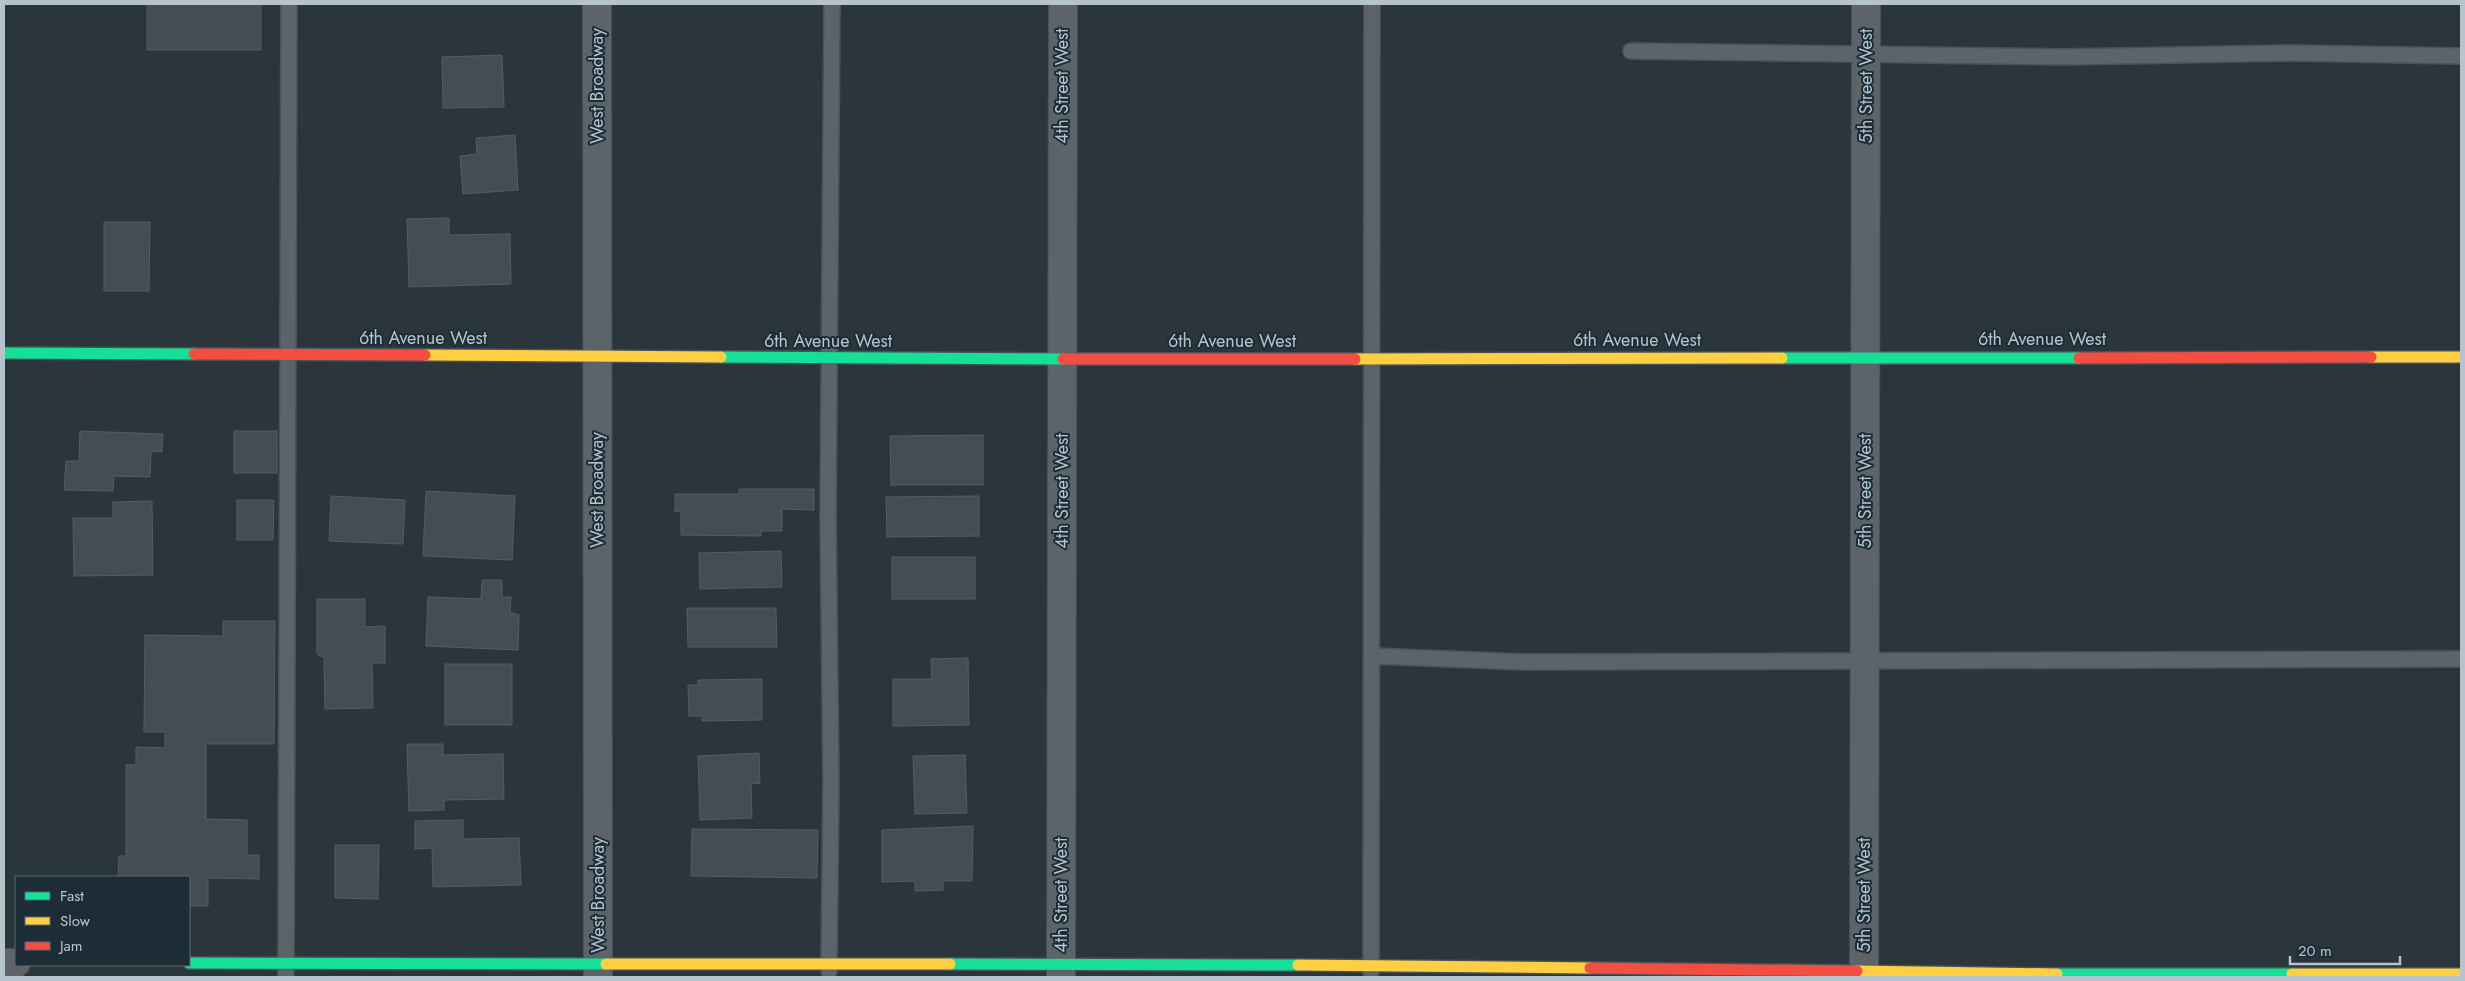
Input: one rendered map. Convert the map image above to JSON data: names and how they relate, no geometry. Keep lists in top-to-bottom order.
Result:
{
  "streets": {
    "street": [
      "West Broadway",
      "4th Street West",
      "5th Street West",
      "6th Avenue West"
    ]
  },
  "crossings": [
    ["West Broadway", "6th Avenue West"],
    ["4th Street West", "6th Avenue West"],
    ["5th Street West", "6th Avenue West"]
  ],
  "legend": ["Fast", "Slow", "Jam"],
  "scale_bar": "20 m"
}
